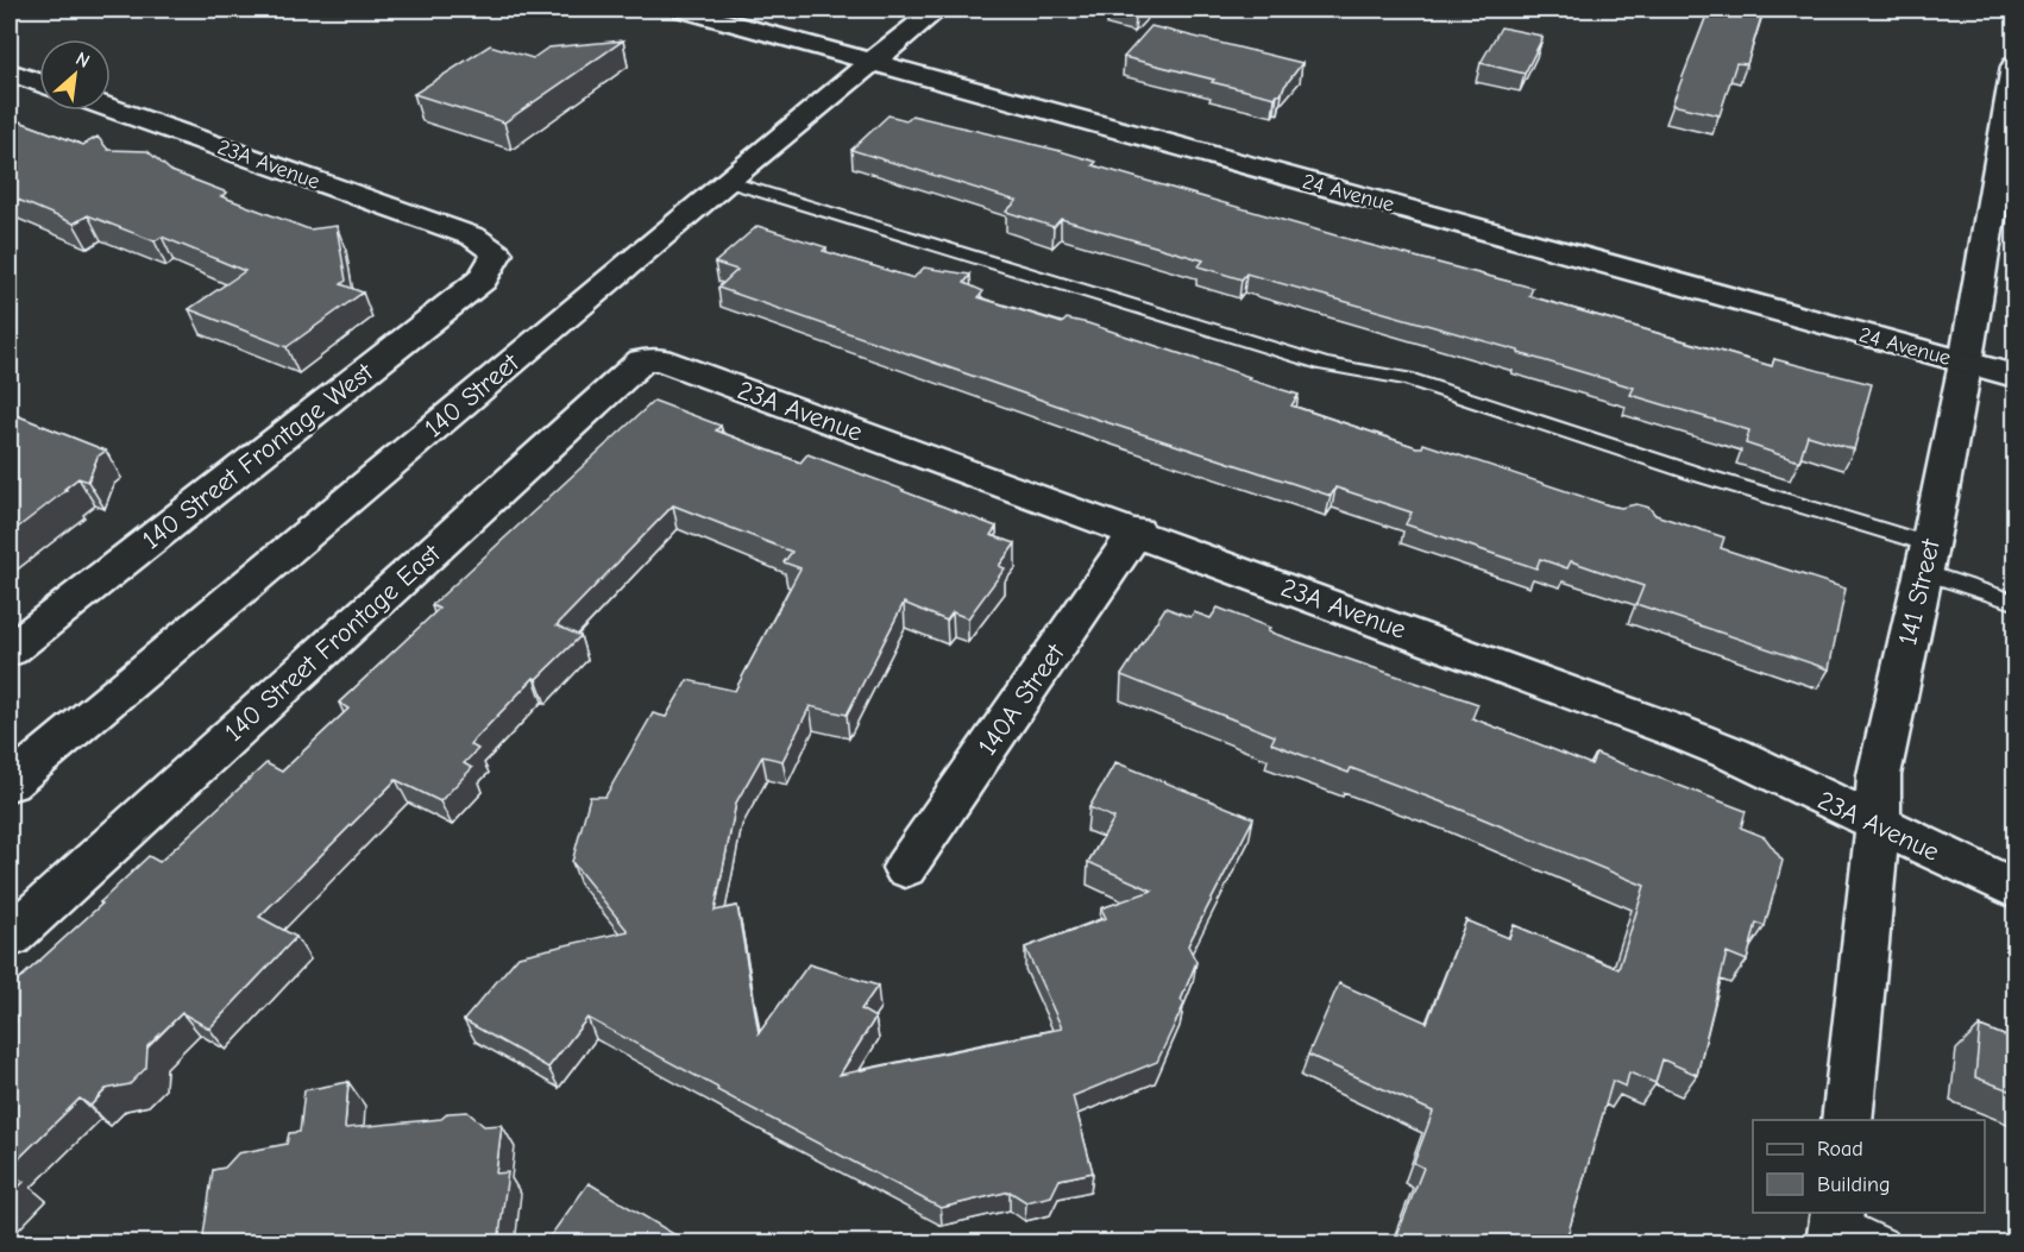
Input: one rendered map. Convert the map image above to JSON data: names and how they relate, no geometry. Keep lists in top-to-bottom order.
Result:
{
  "streets": {
    "street": [
      "23A Avenue",
      "24 Avenue",
      "140 Street",
      "140 Street Frontage West",
      "141 Street",
      "140 Street Frontage East",
      "140A Street"
    ]
  },
  "crossings": [
    ["23A Avenue", "140 Street Frontage West"],
    ["23A Avenue", "141 Street"],
    ["23A Avenue", "140 Street Frontage East"],
    ["23A Avenue", "140A Street"],
    ["24 Avenue", "140 Street"],
    ["24 Avenue", "141 Street"]
  ],
  "legend": ["Road", "Building"],
  "north": "top right"
}
